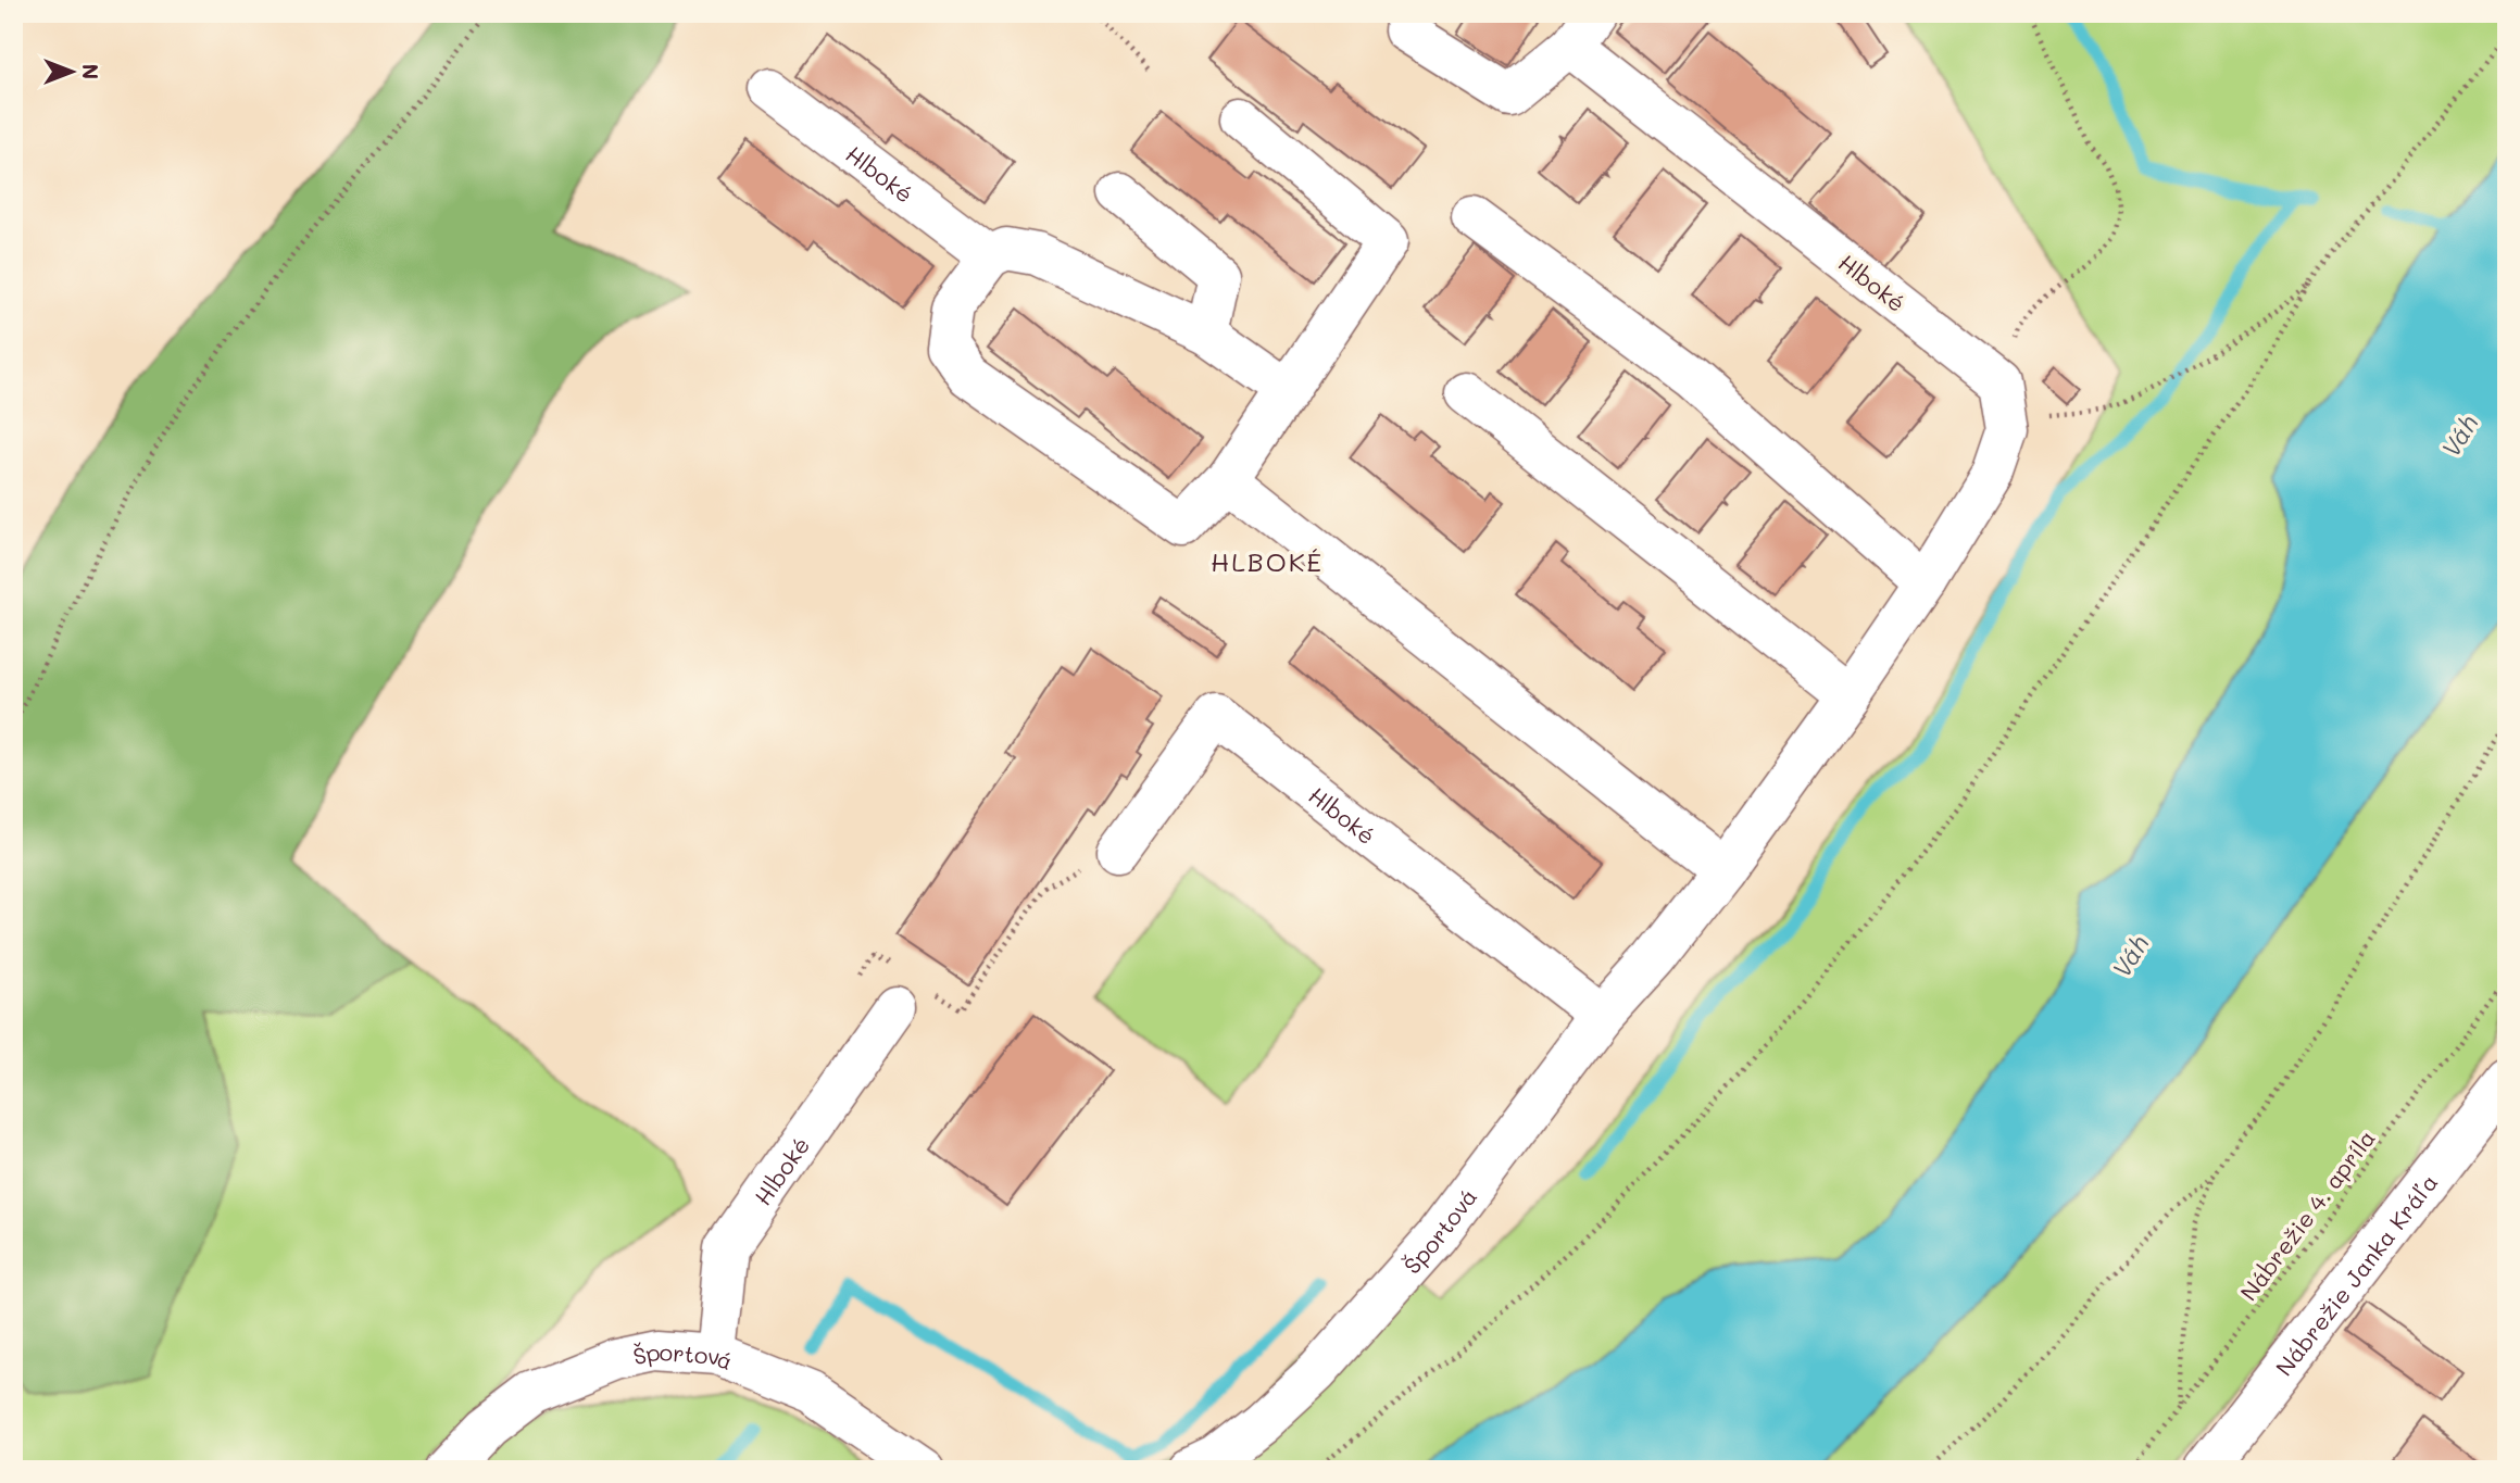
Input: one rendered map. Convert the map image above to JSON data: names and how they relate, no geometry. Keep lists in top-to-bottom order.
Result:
{
  "streets": {
    "street": ["Hlboké", "Športová", "Nábrežie Janka Kráľa"],
    "path": ["Nábrežie 4. apríla"]
  },
  "crossings": [
    ["Hlboké", "Športová"]
  ],
  "districts": ["HLBOKÉ"],
  "water": ["Váh"],
  "north": "right"
}
